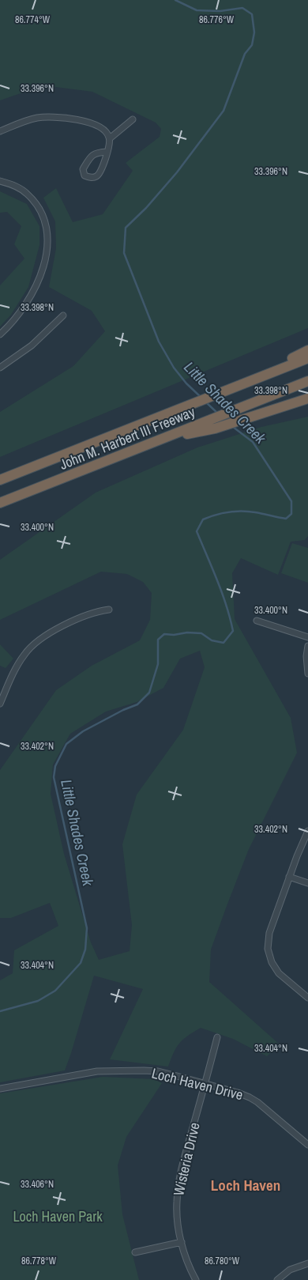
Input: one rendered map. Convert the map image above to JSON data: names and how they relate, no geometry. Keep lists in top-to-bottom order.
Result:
{
  "streets": {
    "highway": ["John M. Harbert III Freeway"],
    "street": ["Loch Haven Drive", "Wisteria Drive"]
  },
  "crossings": [
    ["Loch Haven Drive", "Wisteria Drive"]
  ],
  "districts": ["Loch Haven"],
  "water": ["Little Shades Creek"],
  "parks": ["Loch Haven Park"],
  "coordinates": [
    "86.774°W",
    "86.776°W",
    "33.396°N",
    "33.398°N",
    "33.400°N",
    "33.402°N",
    "33.404°N",
    "33.406°N",
    "86.778°W",
    "86.780°W"
  ]
}
